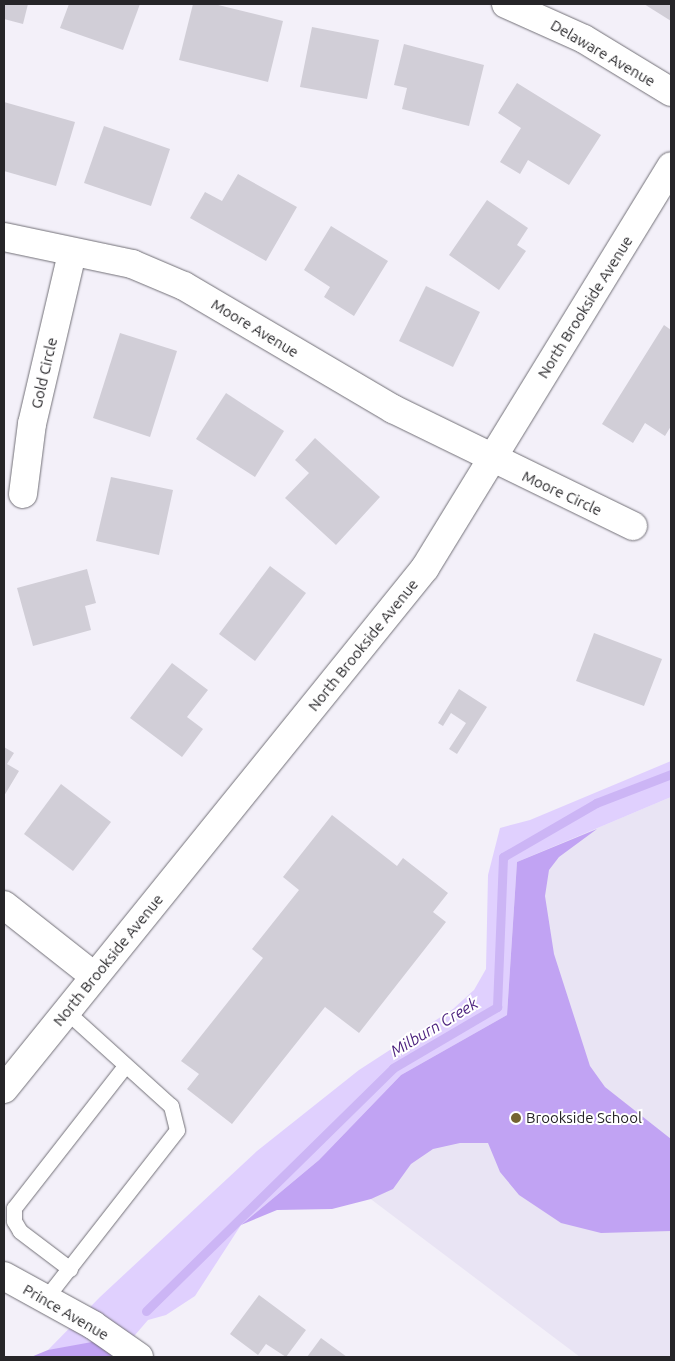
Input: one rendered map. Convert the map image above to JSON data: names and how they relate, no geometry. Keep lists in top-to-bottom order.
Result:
{
  "streets": {
    "street": [
      "Delaware Avenue",
      "North Brookside Avenue",
      "Moore Avenue",
      "Gold Circle",
      "Moore Circle",
      "Prince Avenue"
    ]
  },
  "crossings": [
    ["North Brookside Avenue", "Moore Avenue"],
    ["North Brookside Avenue", "Moore Circle"],
    ["Moore Avenue", "Gold Circle"],
    ["Moore Avenue", "Moore Circle"]
  ],
  "water": ["Milburn Creek"],
  "places": ["Brookside School"]
}
